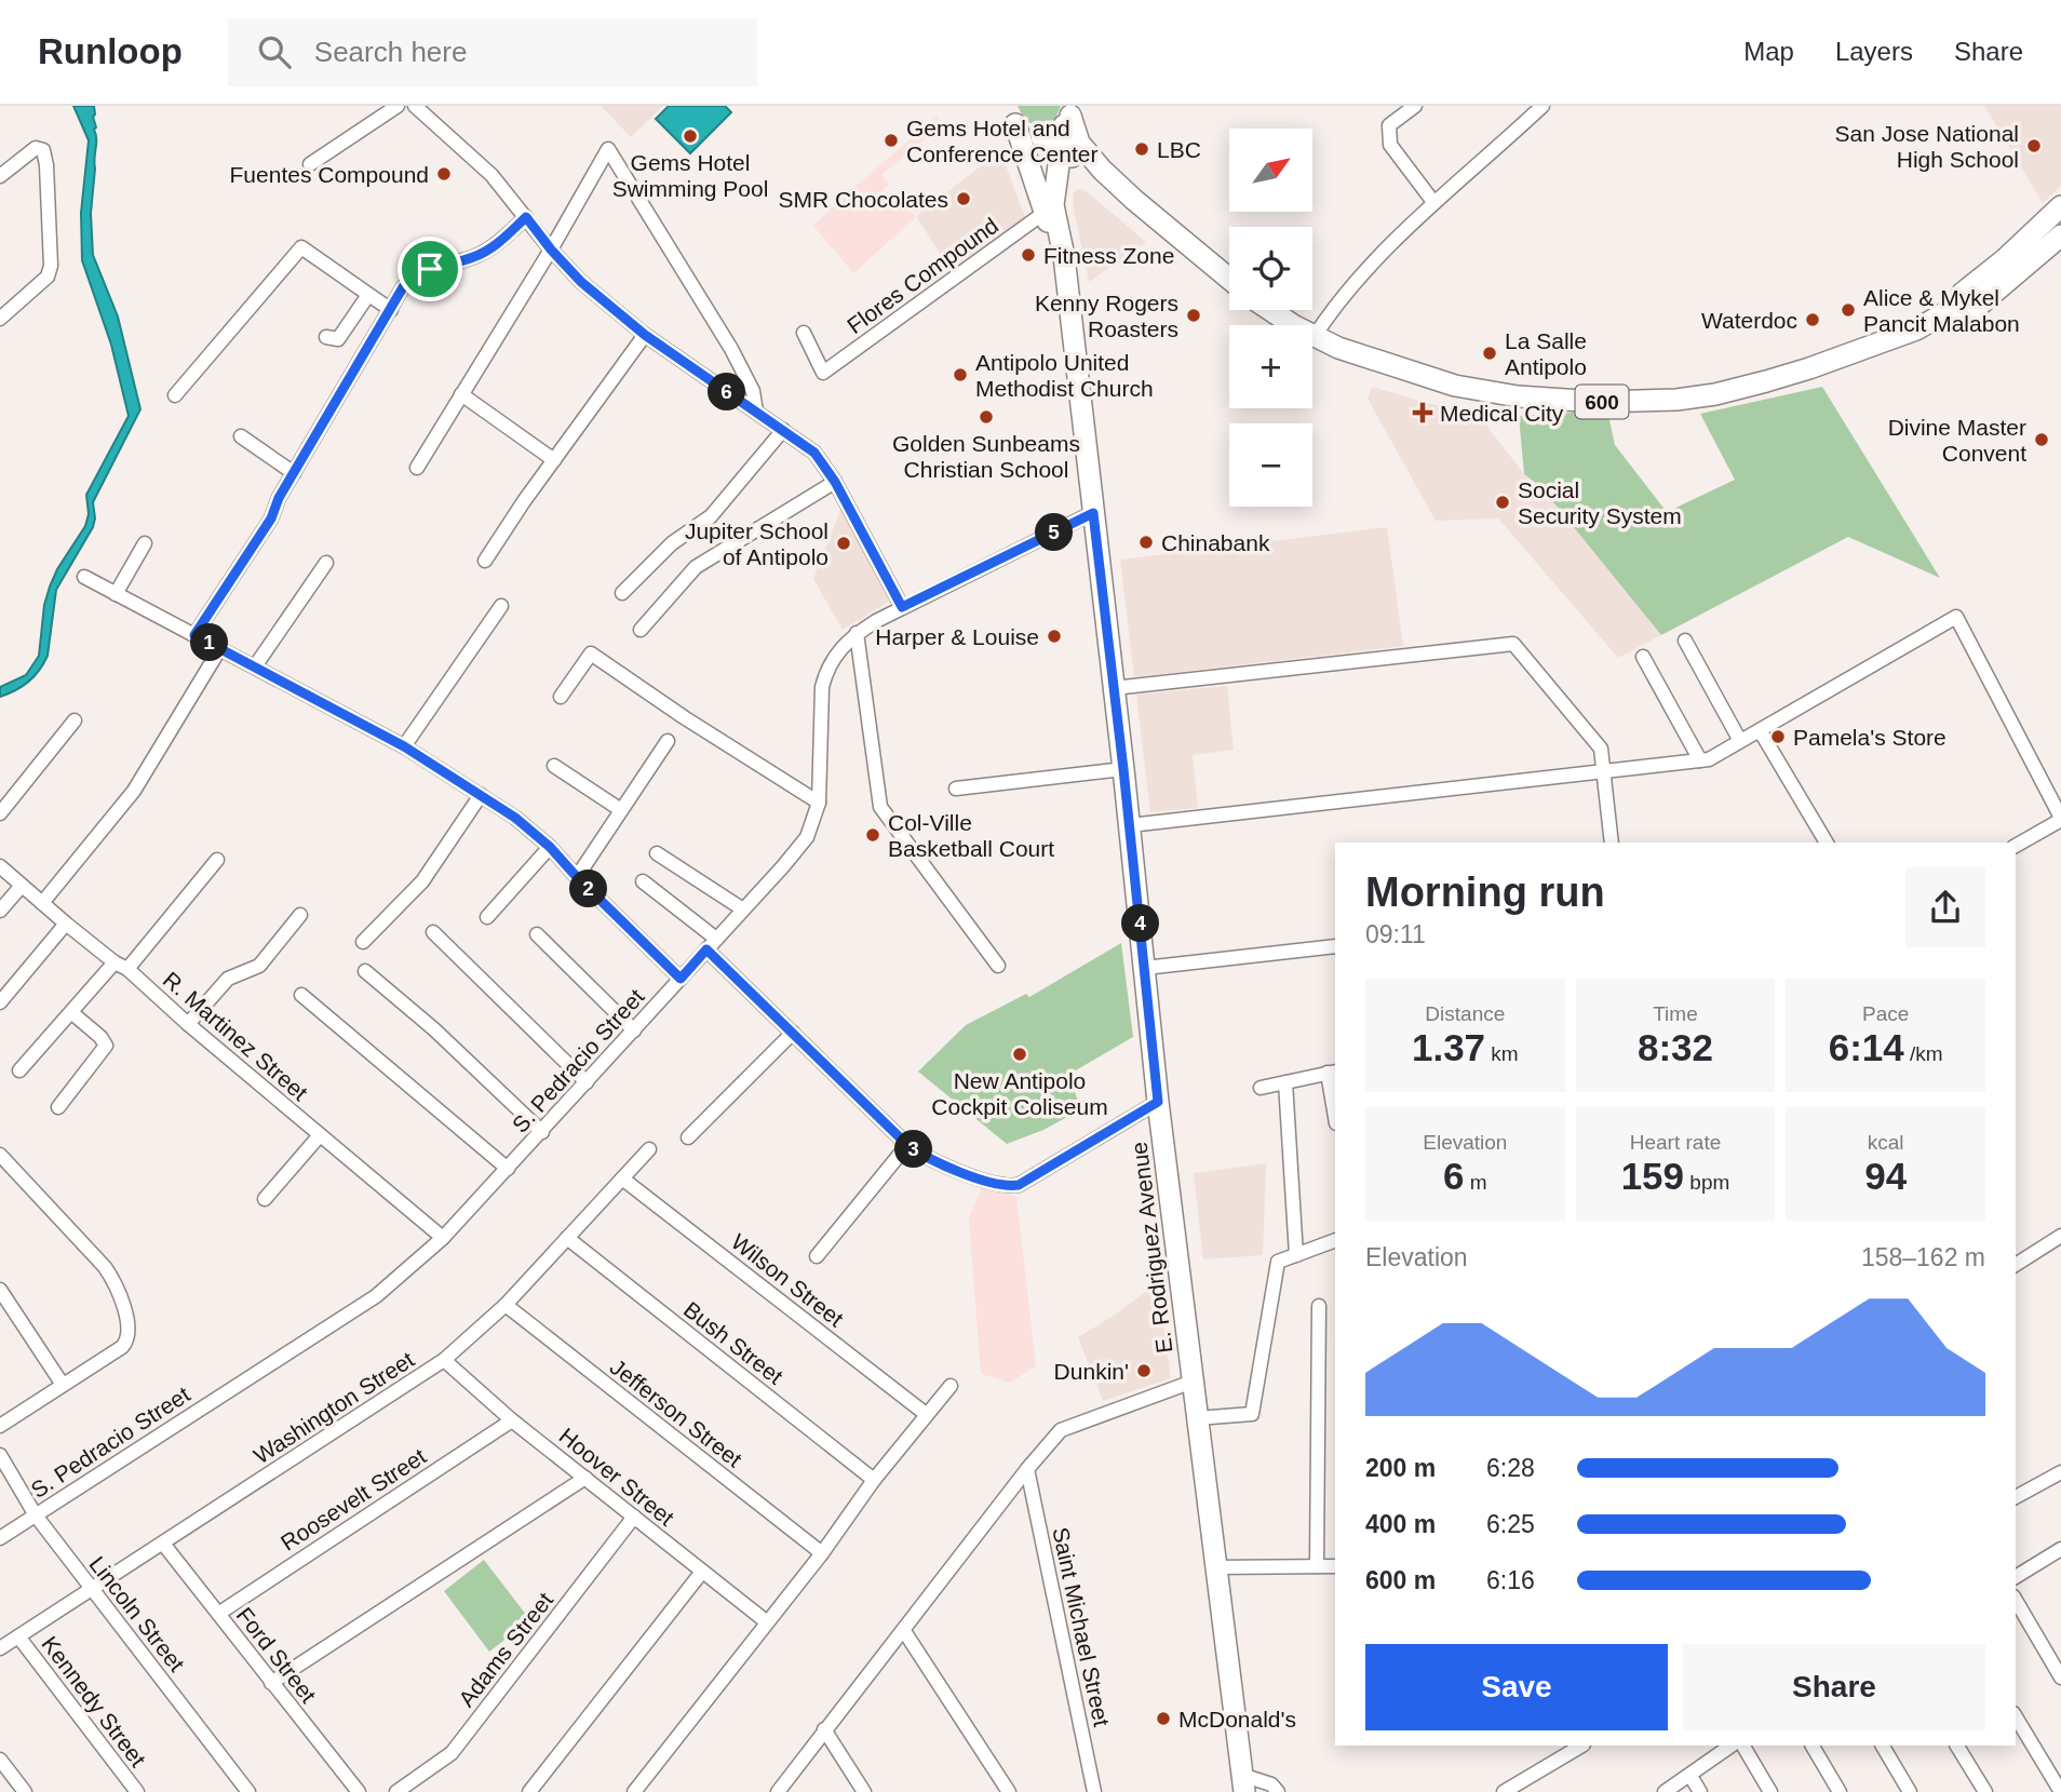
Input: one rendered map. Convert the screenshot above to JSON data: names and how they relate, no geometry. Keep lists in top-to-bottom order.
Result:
{
  "streets": {
    "main road": ["600", "E. Rodriguez Avenue"],
    "street": [
      "Flores Compound",
      "R. Martinez Street",
      "S. Pedracio Street",
      "Wilson Street",
      "Bush Street",
      "Washington Street",
      "Jefferson Street",
      "Hoover Street",
      "Roosevelt Street",
      "Lincoln Street",
      "Saint Michael Street",
      "Adams Street",
      "Ford Street",
      "Kennedy Street"
    ]
  },
  "crossings": [
    ["Flores Compound", "E. Rodriguez Avenue"],
    ["R. Martinez Street", "S. Pedracio Street"],
    ["S. Pedracio Street", "E. Rodriguez Avenue"],
    ["S. Pedracio Street", "Lincoln Street"],
    ["Wilson Street", "Washington Street"],
    ["Bush Street", "Washington Street"],
    ["Washington Street", "Jefferson Street"],
    ["Washington Street", "Hoover Street"],
    ["Washington Street", "Lincoln Street"],
    ["Washington Street", "Ford Street"],
    ["Washington Street", "Kennedy Street"],
    ["Hoover Street", "Roosevelt Street"],
    ["Hoover Street", "Adams Street"],
    ["Roosevelt Street", "Ford Street"]
  ],
  "places": {
    "other": [
      "Gems Hotel Swimming Pool",
      "Gems Hotel and Conference Center",
      "San Jose National High School",
      "LBC",
      "Fuentes Compound",
      "SMR Chocolates",
      "Fitness Zone",
      "Alice & Mykel Pancit Malabon",
      "Kenny Rogers Roasters",
      "Waterdoc",
      "La Salle Antipolo",
      "Antipolo United Methodist Church",
      "Golden Sunbeams Christian School",
      "Divine Master Convent",
      "Social Security System",
      "Chinabank",
      "Jupiter School of Antipolo",
      "Harper & Louise",
      "Pamela's Store",
      "Col-Ville Basketball Court",
      "New Antipolo Cockpit Coliseum",
      "Dunkin'",
      "McDonald's"
    ],
    "health": ["Medical City"]
  },
  "north": "top right",
  "page": {
    "header": "Runloop",
    "search": "Search here",
    "nav": ["Map", "Layers", "Share"],
    "map_buttons": ["+", "−"],
    "pins": [
      "6",
      "5",
      "1",
      "2",
      "4",
      "3"
    ],
    "heading": ["Morning run", "09:11"],
    "stats": [
      ["Distance", "1.37 km"],
      ["Time", "8:32"],
      ["Pace", "6:14 /km"],
      ["Elevation", "6 m"],
      ["Heart rate", "159 bpm"],
      ["kcal", "94"]
    ],
    "chart": ["Elevation", "158–162 m"],
    "list": [
      {
        "name": "200 m",
        "note": "6:28"
      },
      {
        "name": "400 m",
        "note": "6:25"
      },
      {
        "name": "600 m",
        "note": "6:16"
      }
    ],
    "buttons": ["Save", "Share"]
  }
}
